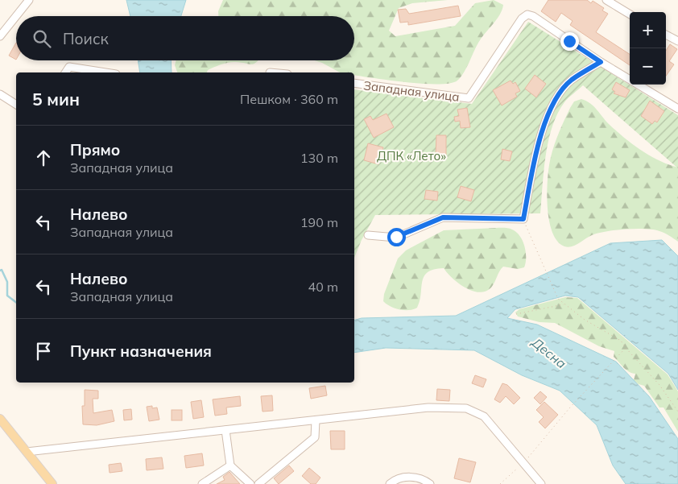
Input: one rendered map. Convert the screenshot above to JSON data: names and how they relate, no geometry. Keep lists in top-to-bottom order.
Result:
{
  "streets": {
    "street": ["Западная улица"]
  },
  "water": ["Десна"],
  "parks": ["ДПК «Лето»"],
  "page": {
    "map_buttons": ["+", "−"],
    "search": "Поиск",
    "heading": ["5 мин", "Пешком · 360 m"],
    "list": [
      ["Прямо", "Западная улица", "130 m"],
      ["Налево", "Западная улица", "190 m"],
      ["Налево", "Западная улица", "40 m"],
      "Пункт назначения"
    ]
  }
}
